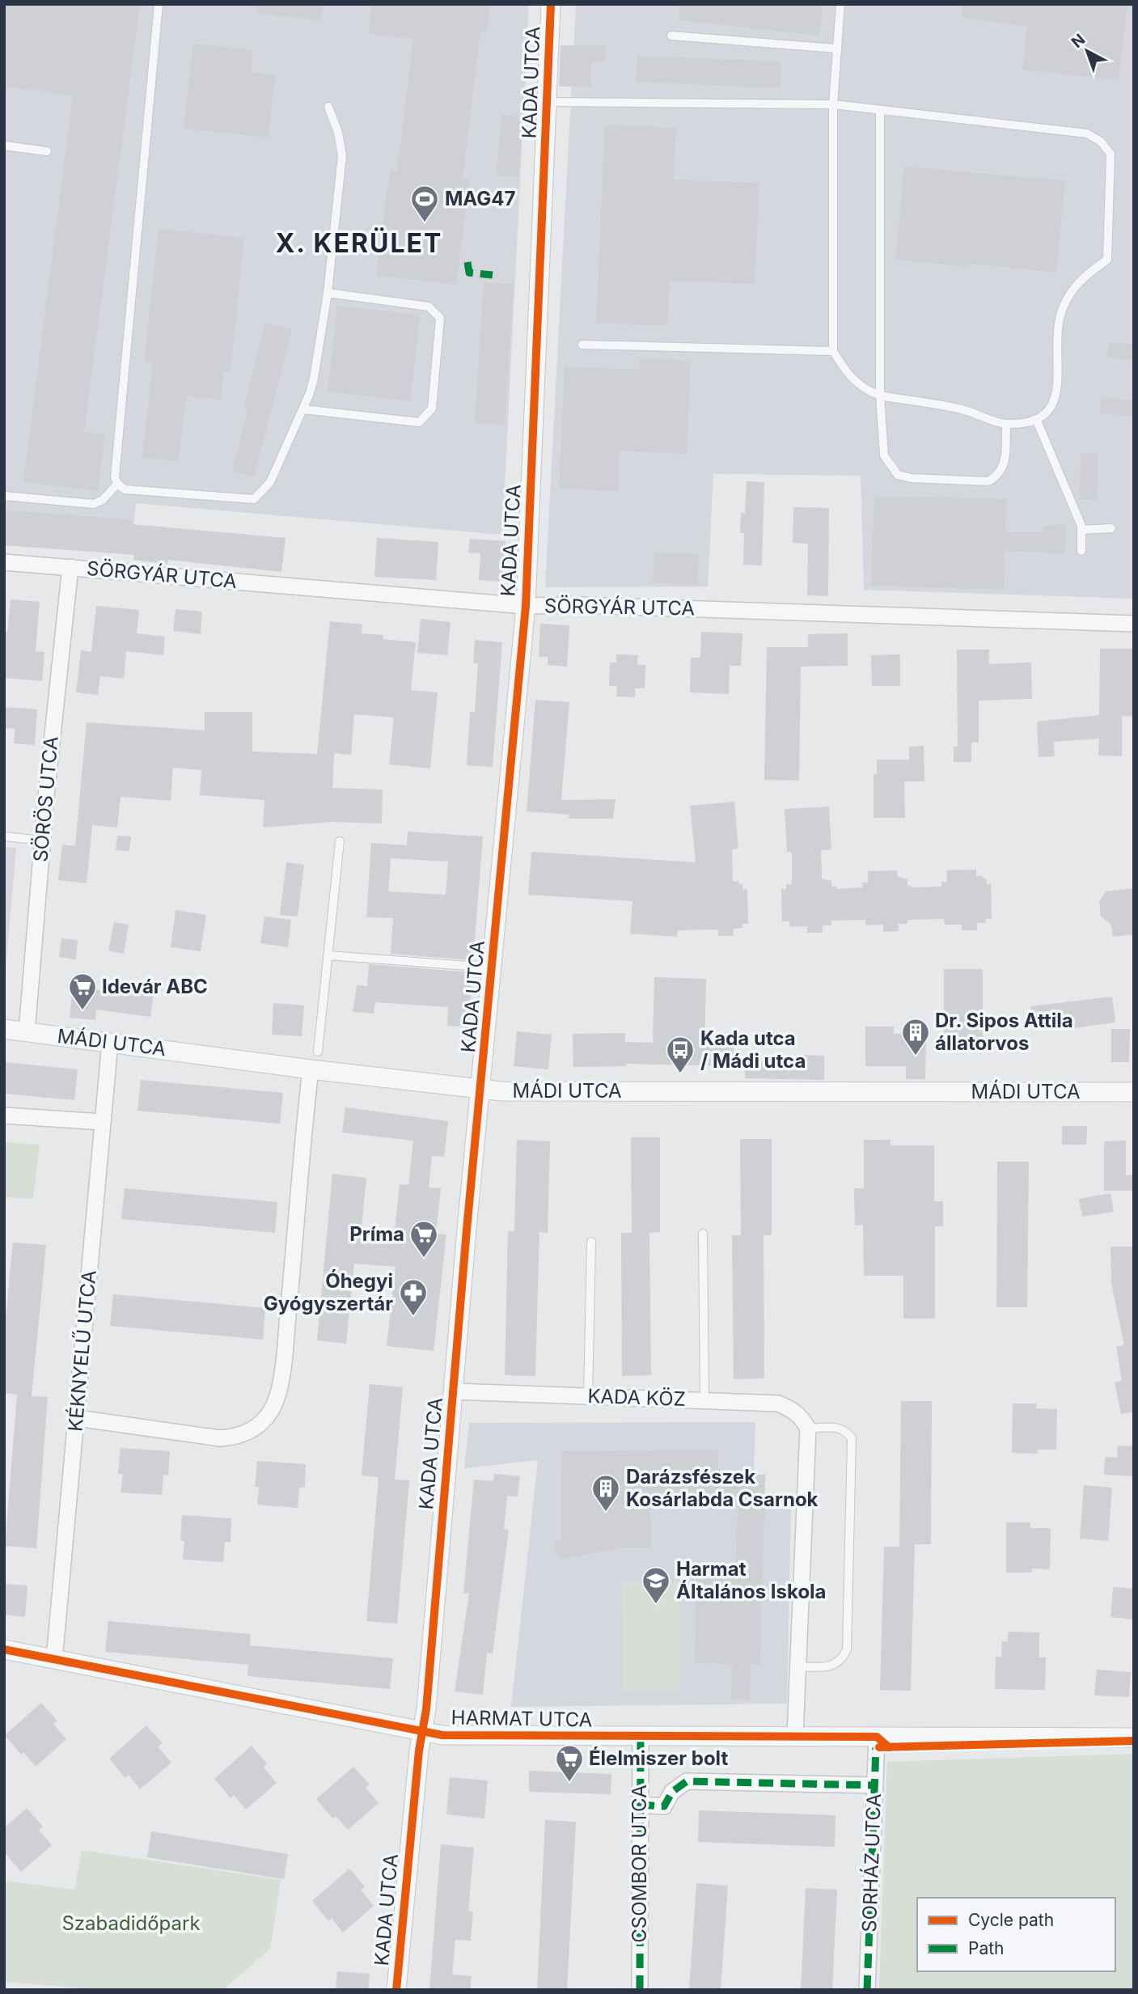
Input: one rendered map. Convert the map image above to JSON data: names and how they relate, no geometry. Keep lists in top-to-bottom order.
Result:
{
  "streets": {
    "street": [
      "KADA UTCA",
      "SÖRGYÁR UTCA",
      "SÖRÖS UTCA",
      "MÁDI UTCA",
      "KÉKNYELŰ UTCA",
      "KADA KÖZ",
      "HARMAT UTCA",
      "SORHÁZ UTCA",
      "CSOMBOR UTCA"
    ]
  },
  "crossings": [
    ["KADA UTCA", "SÖRGYÁR UTCA"],
    ["KADA UTCA", "MÁDI UTCA"],
    ["KADA UTCA", "KADA KÖZ"],
    ["KADA UTCA", "HARMAT UTCA"],
    ["SÖRGYÁR UTCA", "SÖRÖS UTCA"],
    ["SÖRÖS UTCA", "MÁDI UTCA"],
    ["MÁDI UTCA", "KÉKNYELŰ UTCA"],
    ["KÉKNYELŰ UTCA", "HARMAT UTCA"],
    ["HARMAT UTCA", "SORHÁZ UTCA"],
    ["HARMAT UTCA", "CSOMBOR UTCA"]
  ],
  "districts": ["X. KERÜLET"],
  "parks": ["Szabadidőpark"],
  "places": {
    "sports": ["MAG47"],
    "supermarket": ["Idevár ABC", "Príma", "Élelmiszer bolt"],
    "building": ["Dr. Sipos Attila állatorvos", "Darázsfészek Kosárlabda Csarnok"],
    "bus stop": ["Kada utca / Mádi utca"],
    "pharmacy": ["Óhegyi Gyógyszertár"],
    "school or university": ["Harmat Általános Iskola"]
  },
  "legend": ["Cycle path", "Path"],
  "north": "top left"
}
